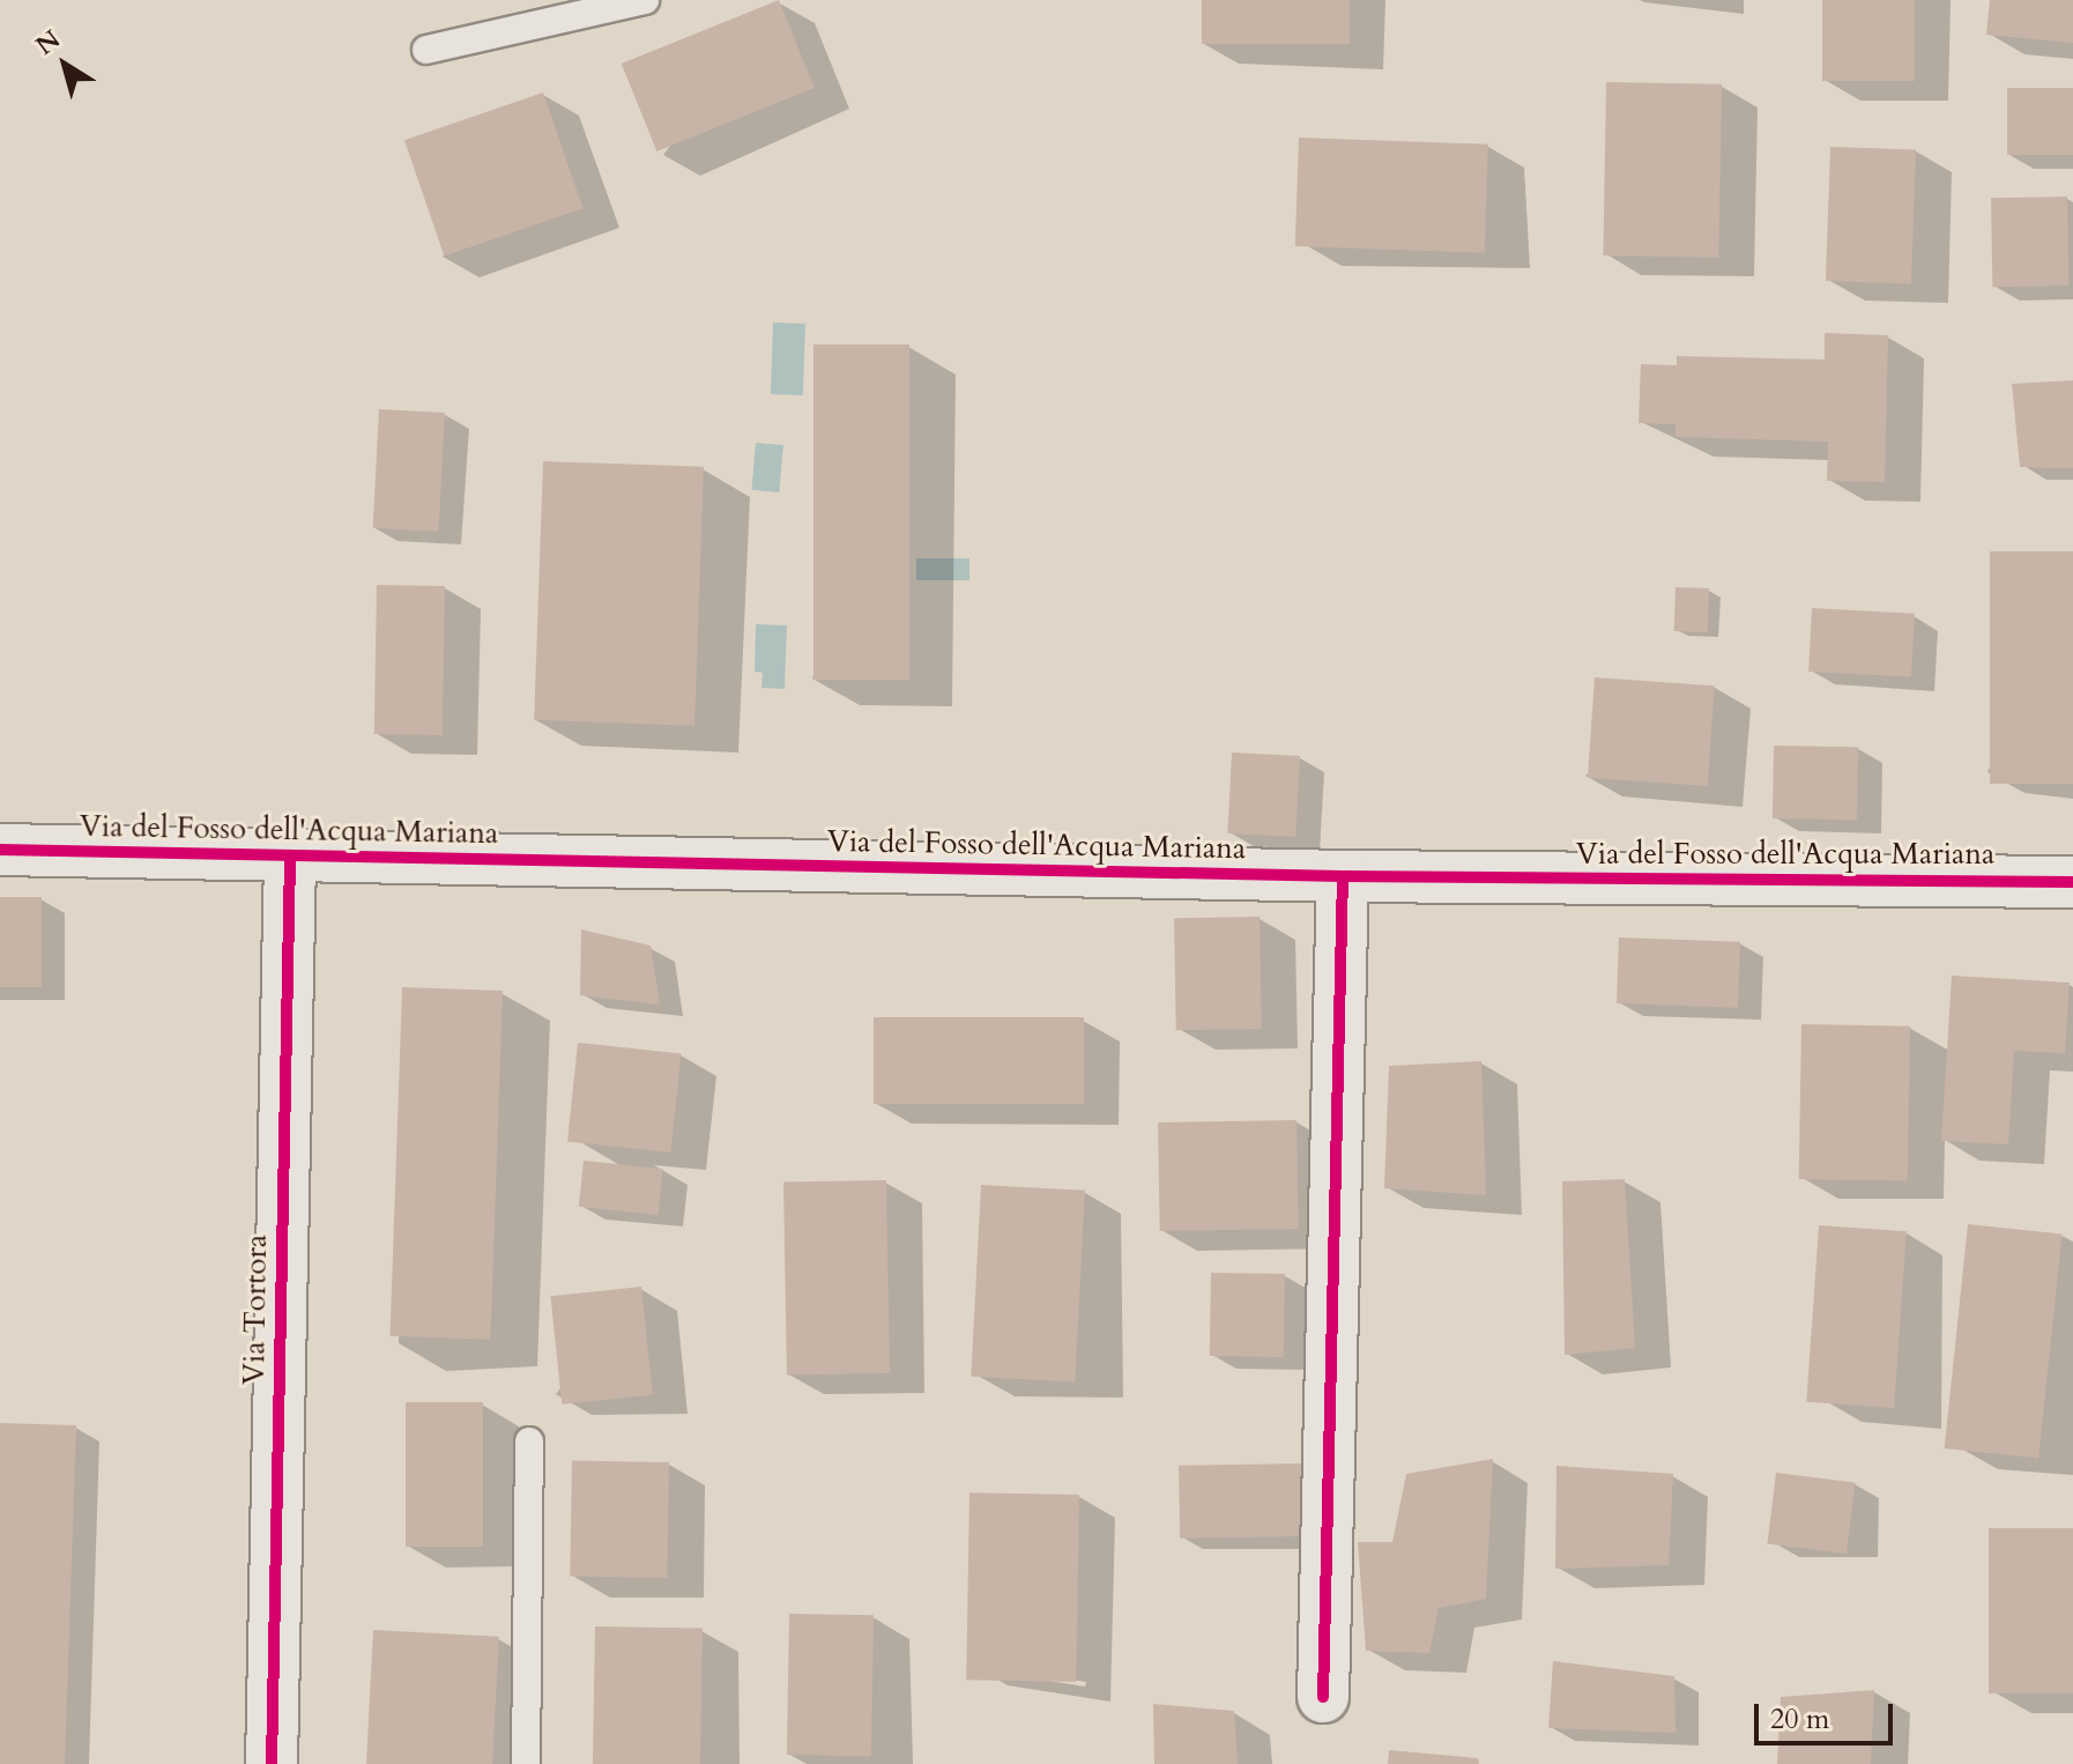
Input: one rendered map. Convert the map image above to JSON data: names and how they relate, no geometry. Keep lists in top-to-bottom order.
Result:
{
  "streets": {
    "street": ["Via del Fosso dell'Acqua Mariana", "Via Tortora"]
  },
  "crossings": [
    ["Via del Fosso dell'Acqua Mariana", "Via Tortora"]
  ],
  "scale_bar": "20 m",
  "north": "top left"
}
